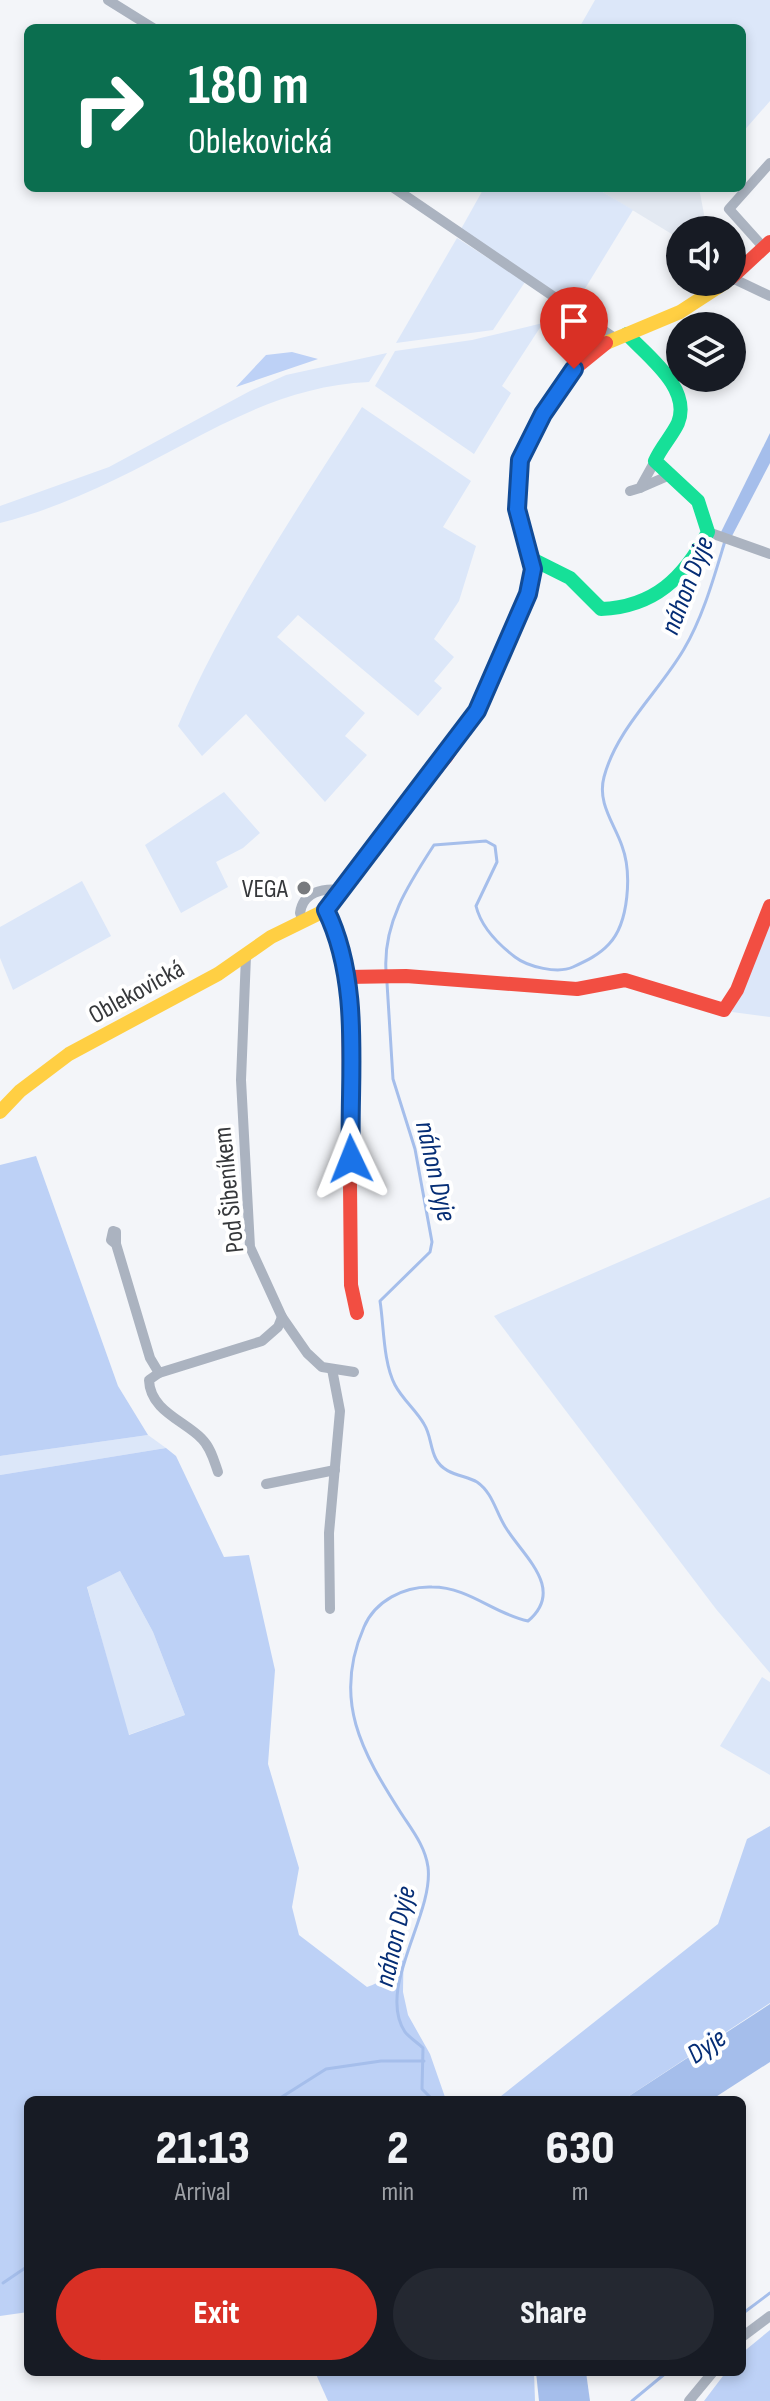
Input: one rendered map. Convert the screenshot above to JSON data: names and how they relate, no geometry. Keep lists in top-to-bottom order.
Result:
{
  "streets": {
    "street": ["Oblekovická", "Pod Šibeníkem"]
  },
  "crossings": [
    ["Oblekovická", "Pod Šibeníkem"]
  ],
  "water": ["náhon Dyje", "Dyje"],
  "places": ["VEGA"],
  "page": {
    "turn": ["180 m", "Oblekovická"],
    "eta": [
      "21:13",
      "Arrival",
      "2",
      "min",
      "630",
      "m"
    ],
    "buttons": ["Exit", "Share"]
  }
}
